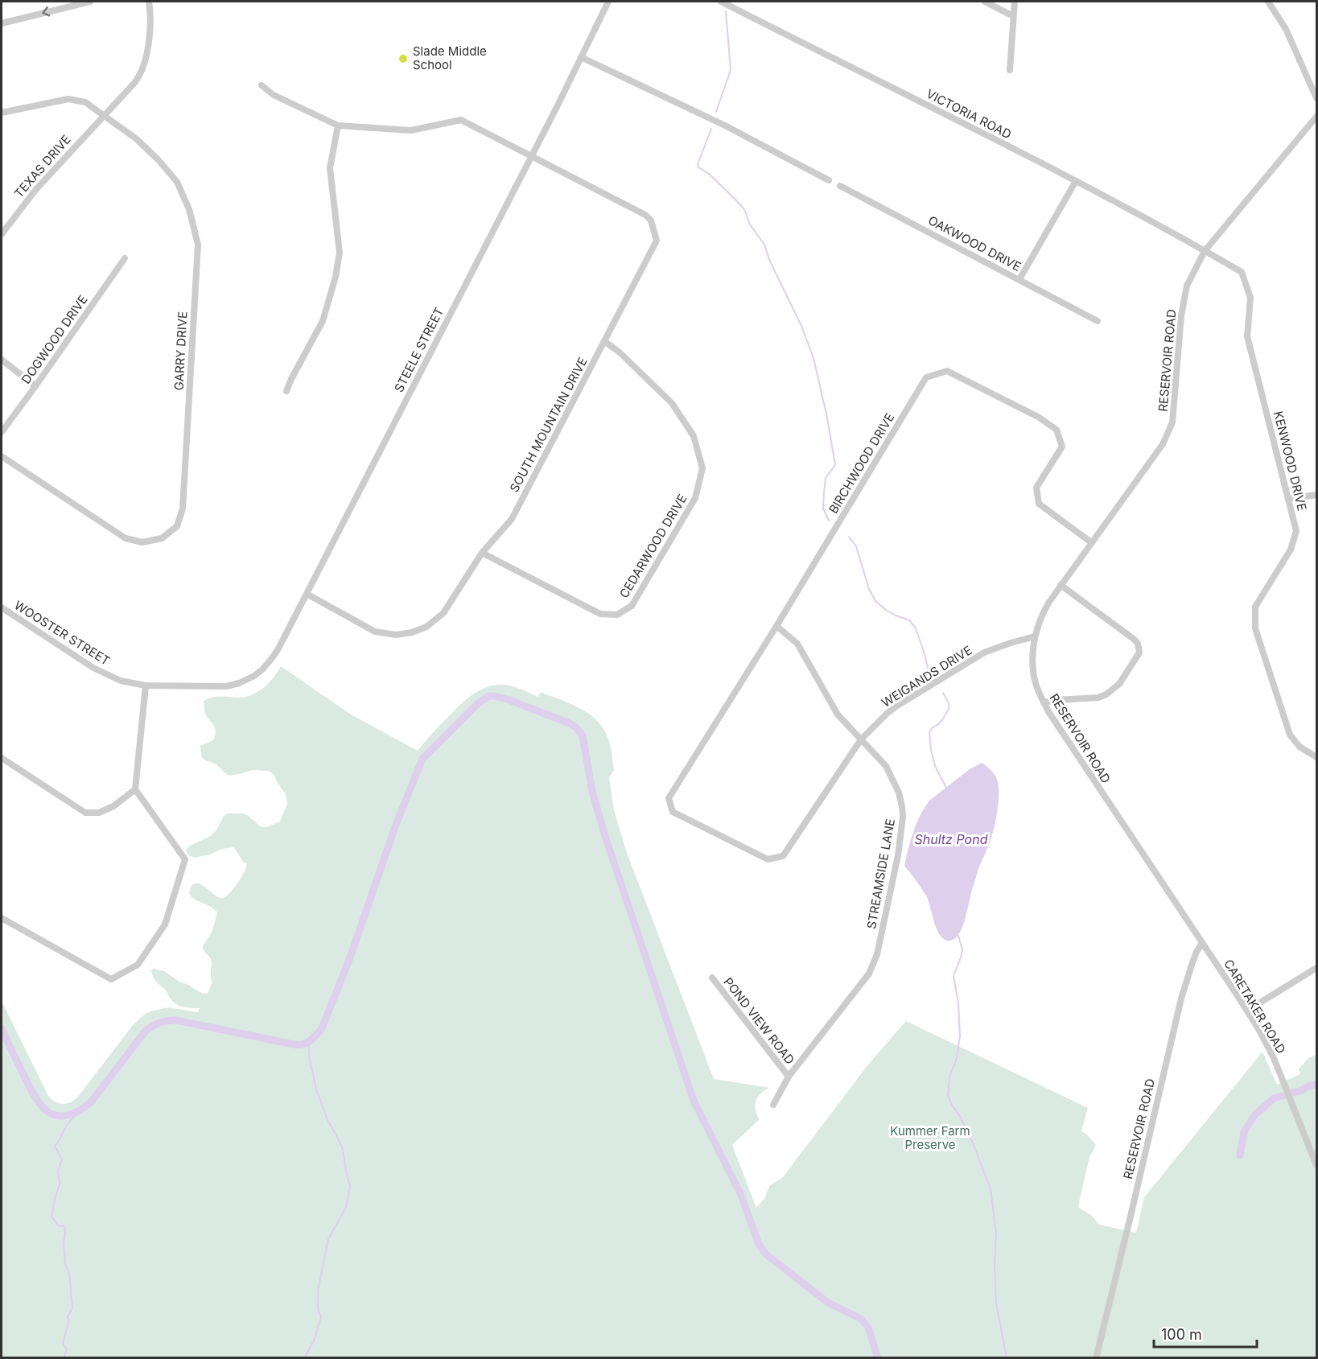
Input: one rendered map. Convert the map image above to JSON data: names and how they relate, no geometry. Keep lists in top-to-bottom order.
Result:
{
  "streets": {
    "street": [
      "VICTORIA ROAD",
      "TEXAS DRIVE",
      "OAKWOOD DRIVE",
      "DOGWOOD DRIVE",
      "STEELE STREET",
      "GARRY DRIVE",
      "RESERVOIR ROAD",
      "SOUTH MOUNTAIN DRIVE",
      "KENWOOD DRIVE",
      "BIRCHWOOD DRIVE",
      "CEDARWOOD DRIVE",
      "WOOSTER STREET",
      "WEIGANDS DRIVE",
      "STREAMSIDE LANE",
      "CARETAKER ROAD",
      "POND VIEW ROAD"
    ]
  },
  "crossings": [
    ["VICTORIA ROAD", "RESERVOIR ROAD"],
    ["VICTORIA ROAD", "KENWOOD DRIVE"],
    ["TEXAS DRIVE", "GARRY DRIVE"],
    ["STEELE STREET", "SOUTH MOUNTAIN DRIVE"],
    ["STEELE STREET", "WOOSTER STREET"],
    ["RESERVOIR ROAD", "KENWOOD DRIVE"],
    ["RESERVOIR ROAD", "BIRCHWOOD DRIVE"],
    ["RESERVOIR ROAD", "WEIGANDS DRIVE"],
    ["RESERVOIR ROAD", "CARETAKER ROAD"],
    ["SOUTH MOUNTAIN DRIVE", "CEDARWOOD DRIVE"],
    ["BIRCHWOOD DRIVE", "WEIGANDS DRIVE"],
    ["BIRCHWOOD DRIVE", "STREAMSIDE LANE"],
    ["WEIGANDS DRIVE", "STREAMSIDE LANE"],
    ["STREAMSIDE LANE", "POND VIEW ROAD"]
  ],
  "water": ["Shultz Pond"],
  "parks": ["Kummer Farm Preserve"],
  "places": ["Slade Middle School"],
  "scale_bar": "100 m"
}
